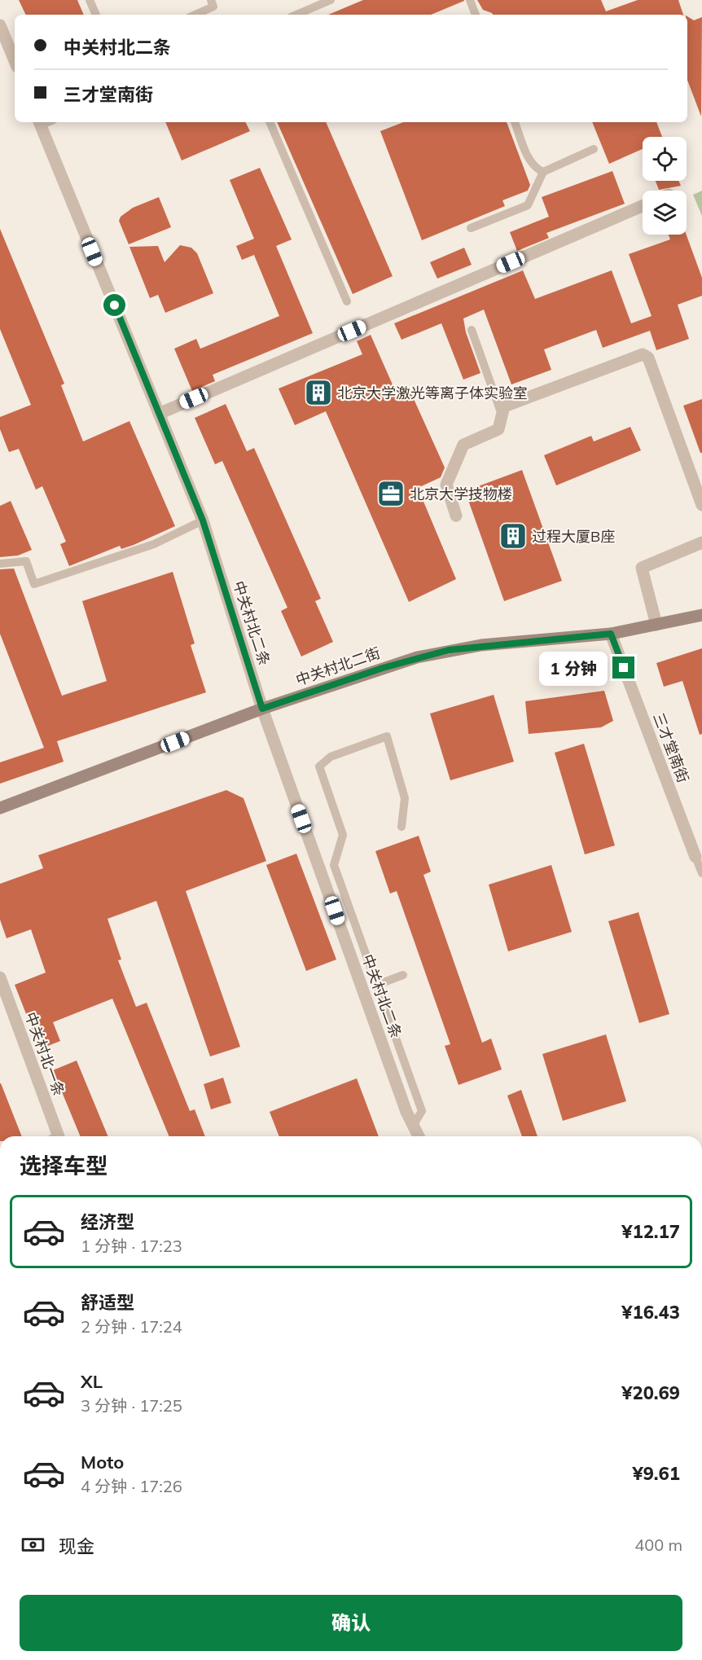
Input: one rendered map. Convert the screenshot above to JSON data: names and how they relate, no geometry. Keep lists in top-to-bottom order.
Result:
{
  "streets": {
    "street": [
      "中关村北二条",
      "中关村北二街",
      "三才堂南街",
      "中关村北一条"
    ]
  },
  "crossings": [
    ["中关村北二条", "中关村北二街"],
    ["中关村北二街", "三才堂南街"]
  ],
  "places": {
    "building": ["北京大学激光等离子体实验室", "过程大厦B座"],
    "office": ["北京大学技物楼"]
  },
  "page": {
    "banner": ["中关村北二条", "三才堂南街"],
    "bubble": "1 分钟",
    "heading": "选择车型",
    "list": [
      {
        "name": "经济型",
        "note": "1 分钟 · 17:23",
        "value": "¥12.17"
      },
      {
        "name": "舒适型",
        "note": "2 分钟 · 17:24",
        "value": "¥16.43"
      },
      {
        "name": "XL",
        "note": "3 分钟 · 17:25",
        "value": "¥20.69"
      },
      {
        "name": "Moto",
        "note": "4 分钟 · 17:26",
        "value": "¥9.61"
      }
    ],
    "pay": ["现金", "400 m"],
    "buttons": "确认"
  }
}
